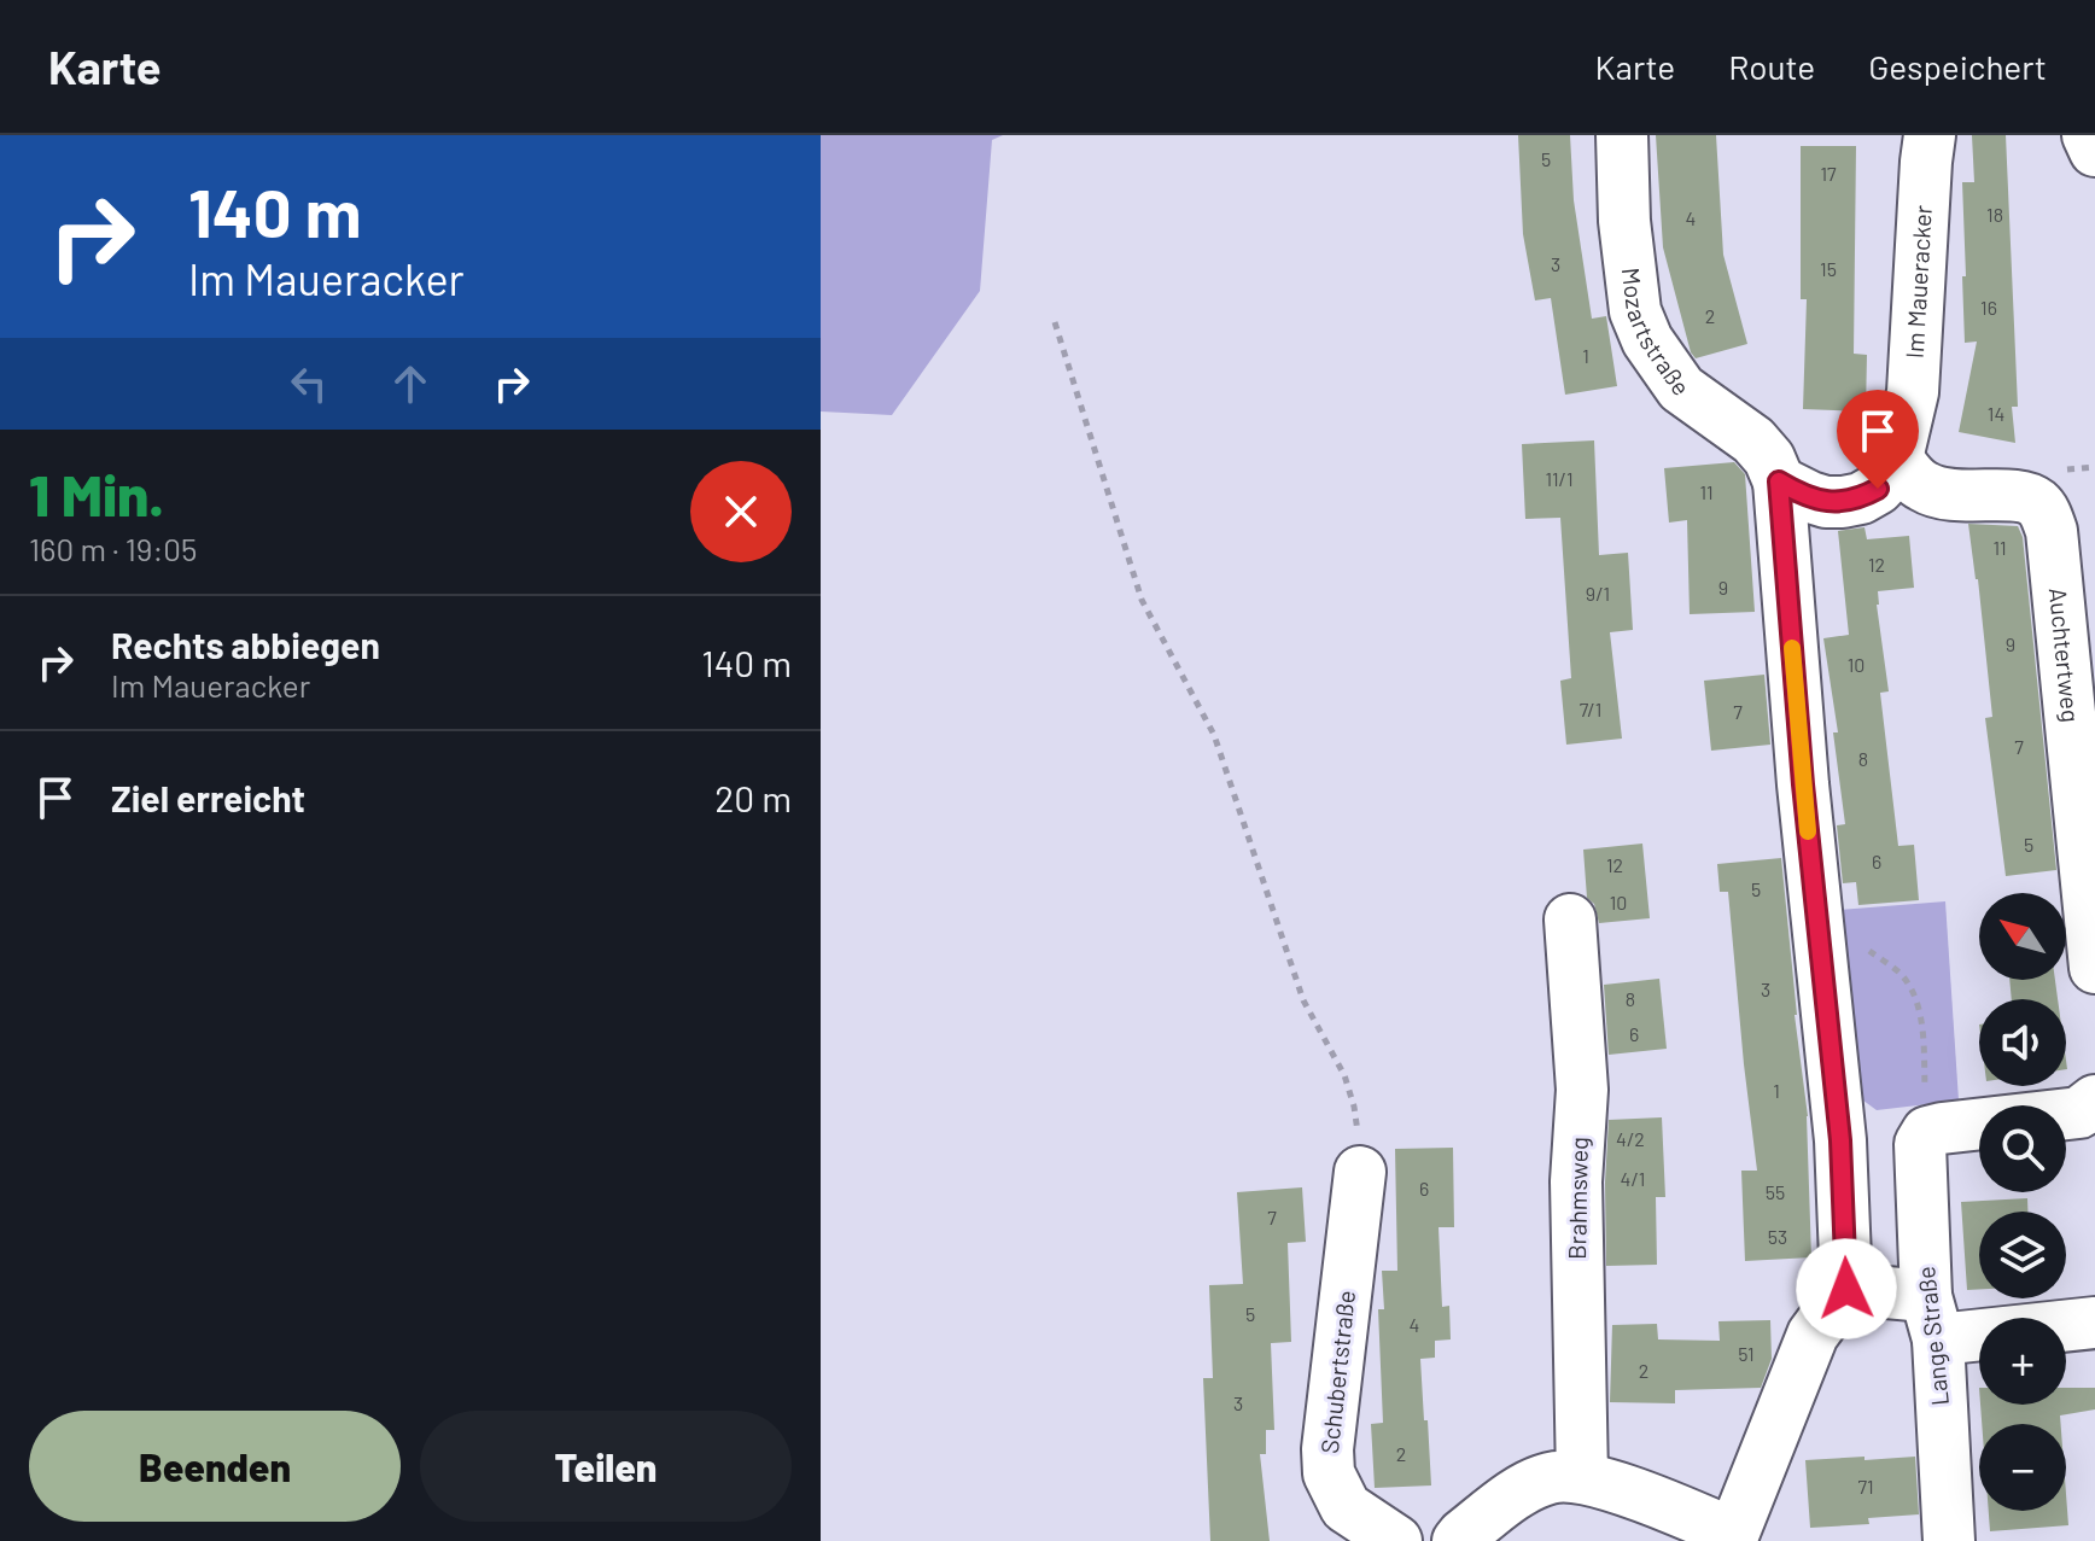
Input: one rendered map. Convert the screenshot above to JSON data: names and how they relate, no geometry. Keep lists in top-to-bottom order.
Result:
{
  "streets": {
    "street": [
      "Im Maueracker",
      "Mozartstraße",
      "Auchtertweg",
      "Brahmsweg",
      "Lange Straße",
      "Schubertstraße"
    ]
  },
  "crossings": [
    ["Im Maueracker", "Mozartstraße"],
    ["Im Maueracker", "Auchtertweg"]
  ],
  "house_numbers": [
    "5",
    "17",
    "18",
    "4",
    "3",
    "15",
    "16",
    "2",
    "1",
    "14",
    "11/1",
    "11",
    "11",
    "12",
    "9",
    "9/1",
    "9",
    "10",
    "7/1",
    "7",
    "7",
    "8",
    "5",
    "6",
    "12",
    "5",
    "10",
    "3",
    "8",
    "6",
    "1",
    "4/2",
    "4/1",
    "6",
    "55",
    "7",
    "53",
    "5",
    "4",
    "51",
    "2",
    "3",
    "2",
    "71"
  ],
  "north": "top left",
  "page": {
    "header": "Karte",
    "nav": ["Karte", "Route", "Gespeichert"],
    "turn": ["140 m", "Im Maueracker"],
    "heading": ["1 Min.", "160 m · 19:05"],
    "list": [
      {
        "name": "Rechts abbiegen",
        "note": "Im Maueracker",
        "value": "140 m"
      },
      {
        "name": "Ziel erreicht",
        "value": "20 m"
      }
    ],
    "map_buttons": ["+", "−"],
    "buttons": ["Beenden", "Teilen"]
  }
}
